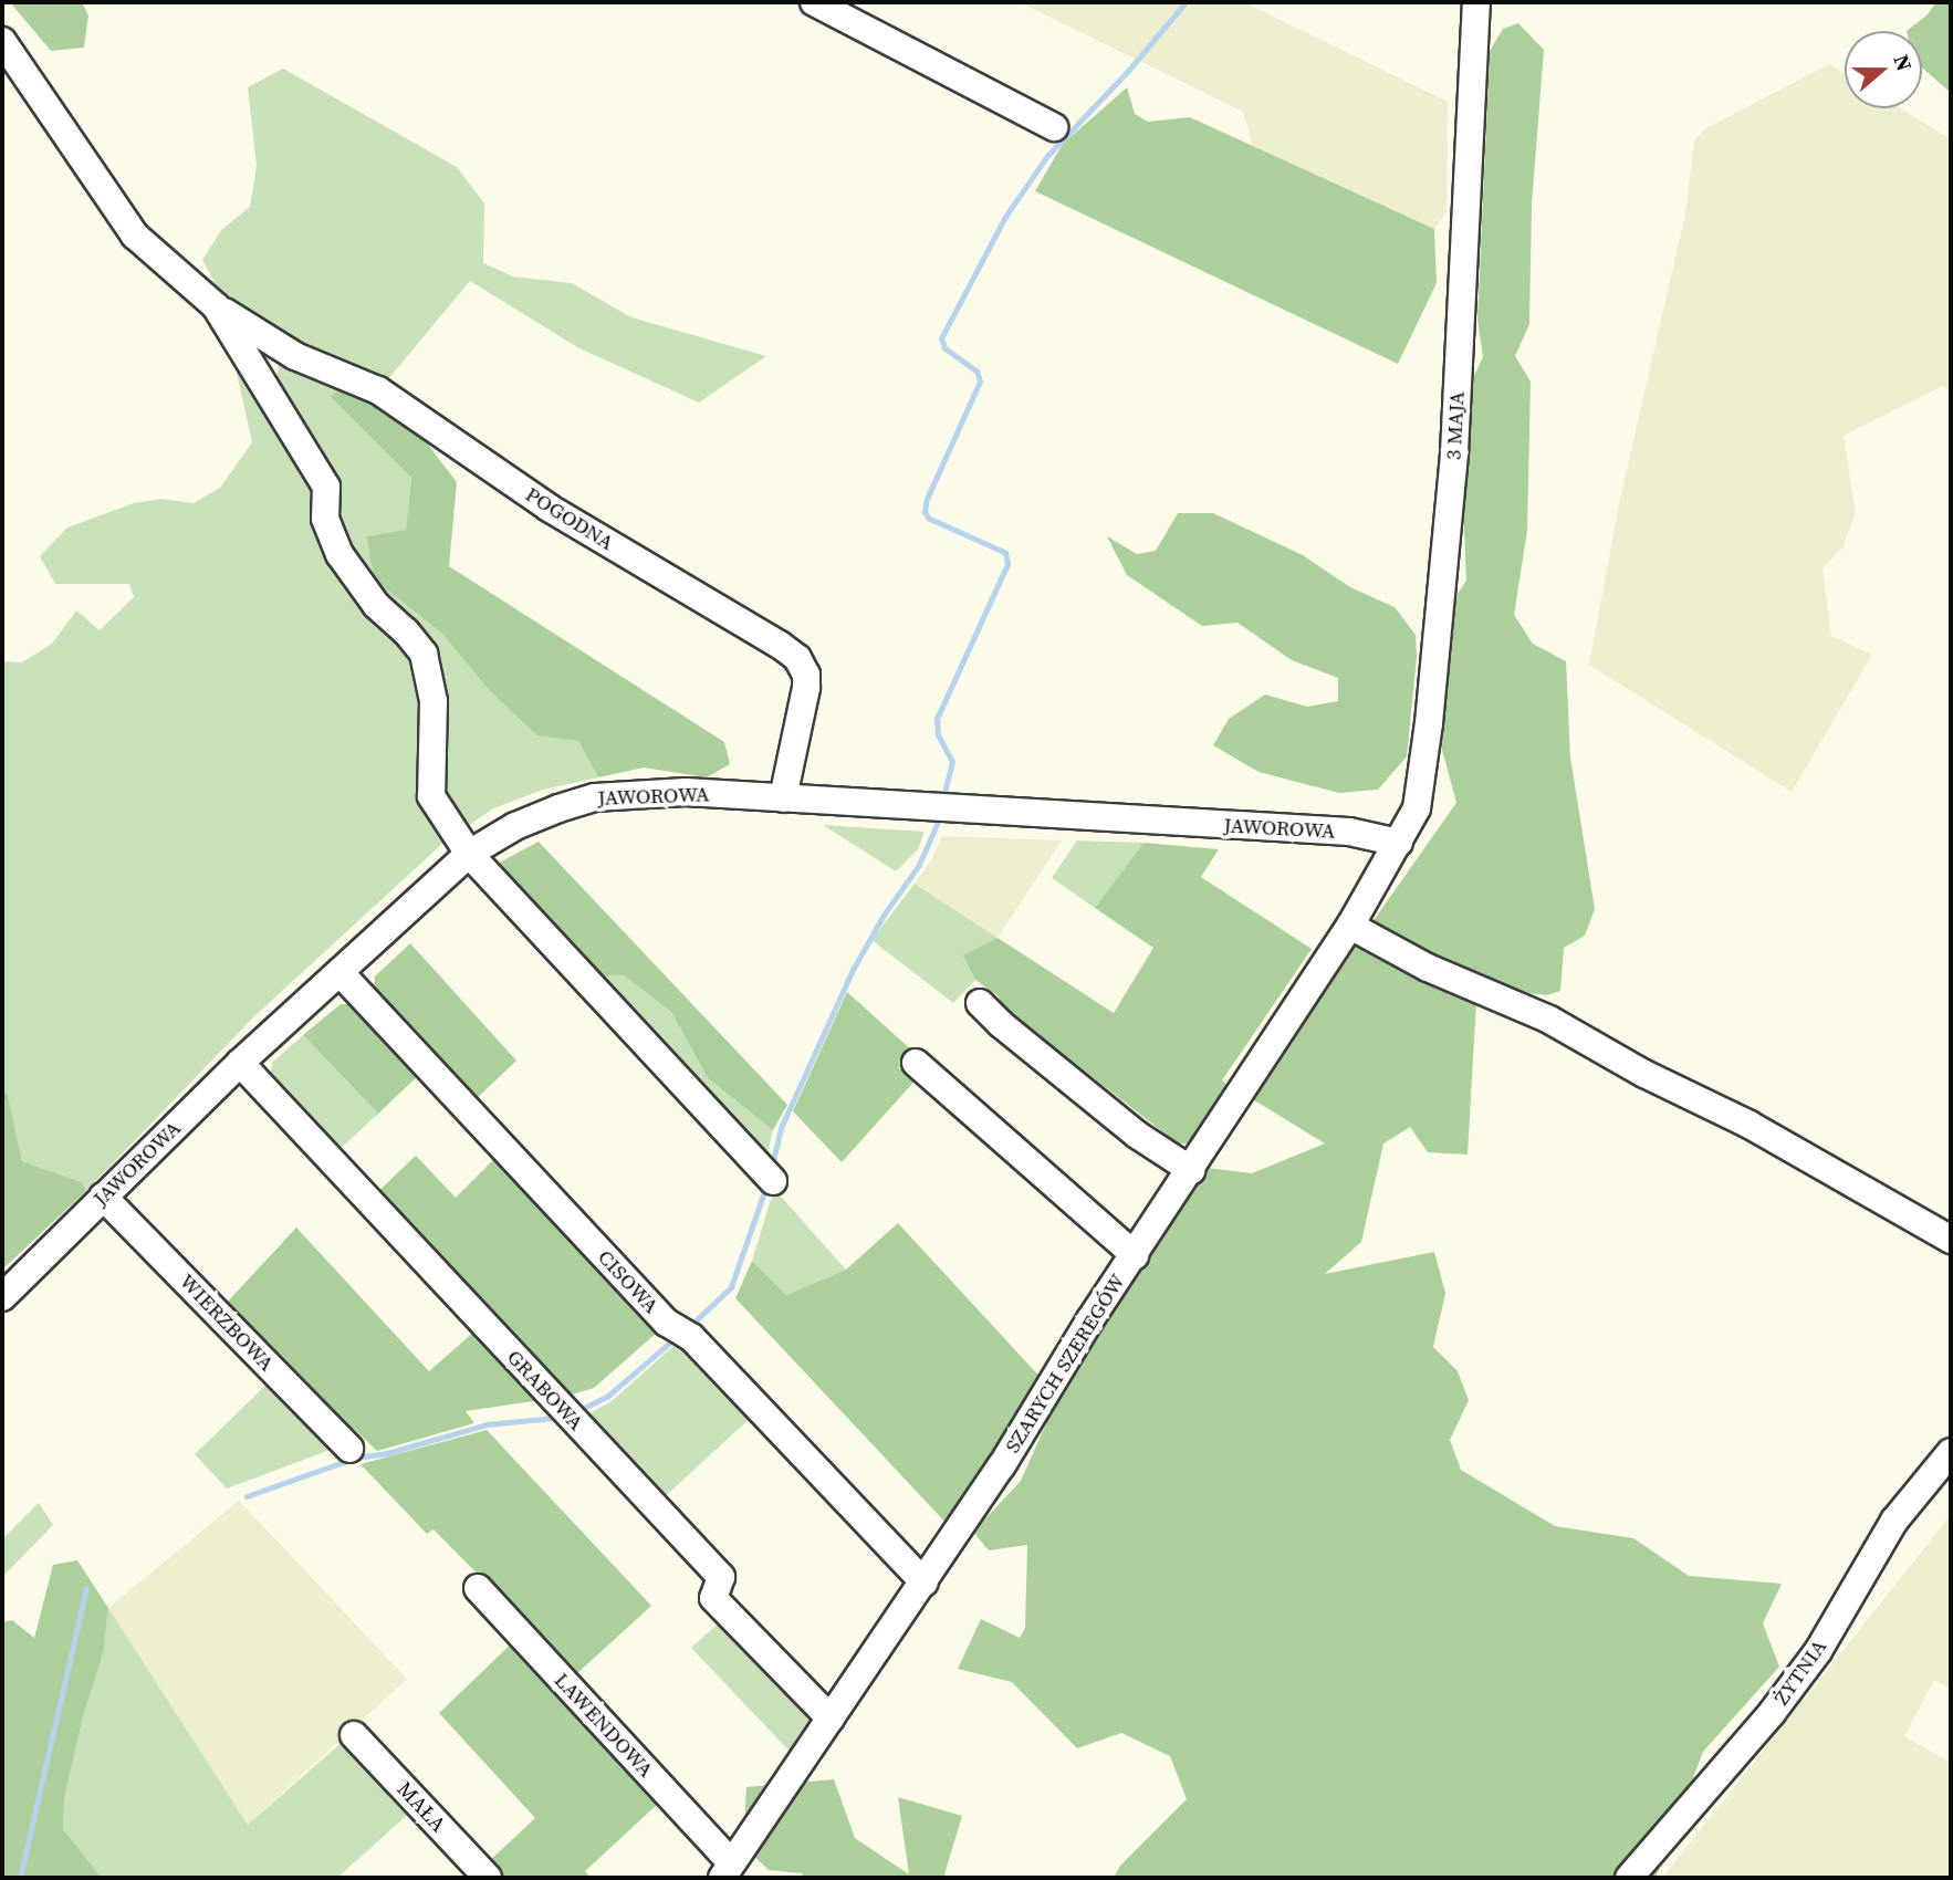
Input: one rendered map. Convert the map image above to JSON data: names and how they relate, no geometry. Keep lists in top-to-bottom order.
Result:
{
  "streets": {
    "street": [
      "3 MAJA",
      "POGODNA",
      "JAWOROWA",
      "CISOWA",
      "WIERZBOWA",
      "SZARYCH SZEREGÓW",
      "GRABOWA",
      "ŻYTNIA",
      "LAWENDOWA",
      "MAŁA"
    ]
  },
  "crossings": [
    ["3 MAJA", "JAWOROWA"],
    ["3 MAJA", "SZARYCH SZEREGÓW"],
    ["POGODNA", "JAWOROWA"],
    ["JAWOROWA", "CISOWA"],
    ["JAWOROWA", "WIERZBOWA"],
    ["JAWOROWA", "SZARYCH SZEREGÓW"],
    ["JAWOROWA", "GRABOWA"],
    ["CISOWA", "SZARYCH SZEREGÓW"],
    ["SZARYCH SZEREGÓW", "GRABOWA"],
    ["SZARYCH SZEREGÓW", "LAWENDOWA"]
  ],
  "north": "right"
}
